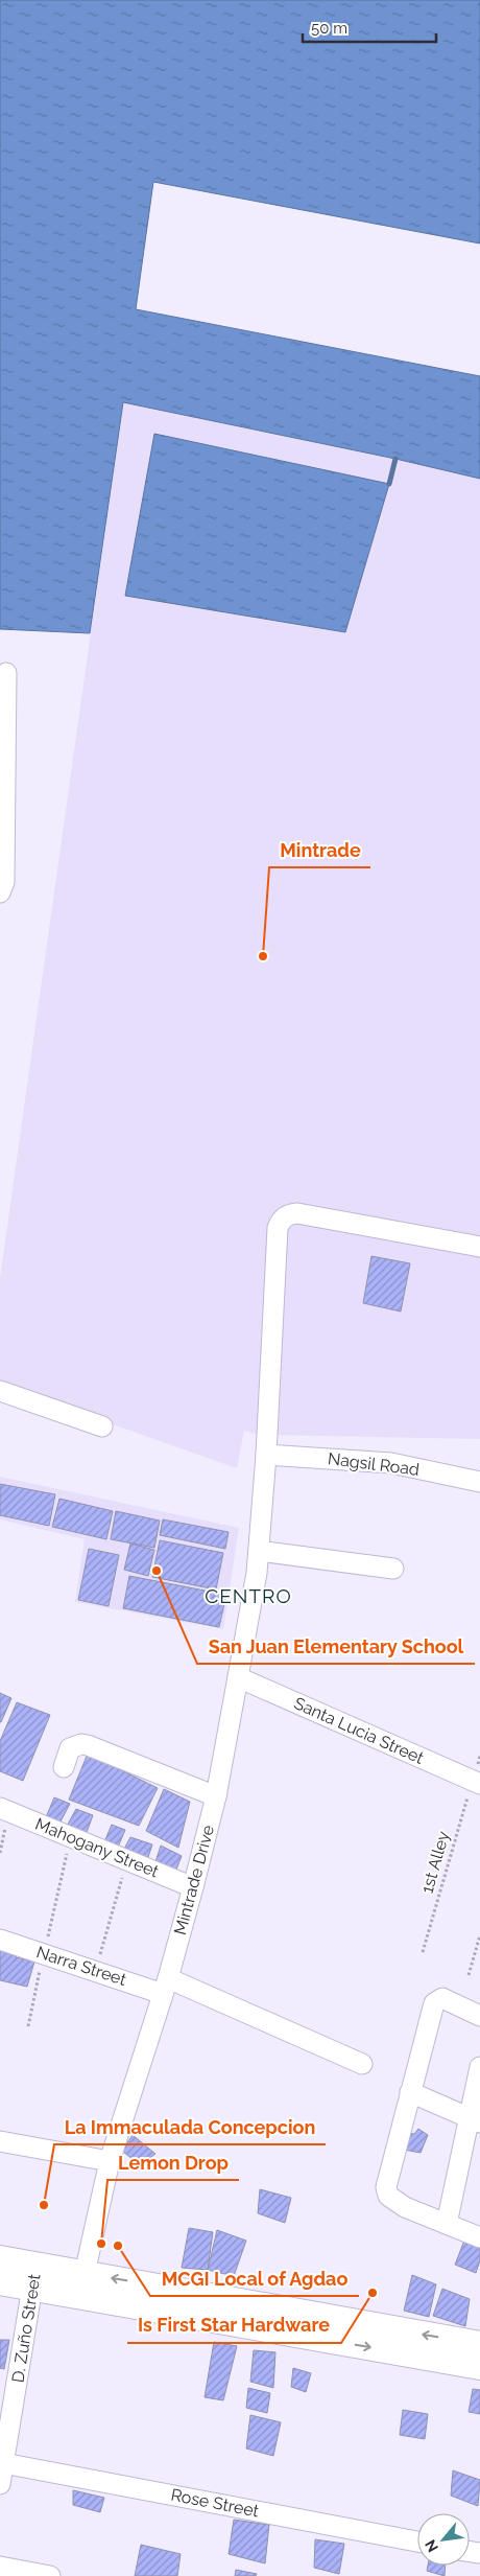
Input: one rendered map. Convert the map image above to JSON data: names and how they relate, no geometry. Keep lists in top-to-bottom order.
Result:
{
  "streets": {
    "street": [
      "Nagsil Road",
      "Santa Lucia Street",
      "Mahogany Street",
      "Mintrade Drive",
      "Narra Street",
      "D. Zuño Street",
      "Rose Street"
    ],
    "path": ["1st Alley"]
  },
  "crossings": [
    ["Nagsil Road", "Mintrade Drive"],
    ["Santa Lucia Street", "1st Alley"],
    ["Santa Lucia Street", "Mintrade Drive"],
    ["Mahogany Street", "Mintrade Drive"],
    ["Mintrade Drive", "Narra Street"],
    ["D. Zuño Street", "Rose Street"]
  ],
  "districts": ["CENTRO"],
  "places": [
    "Mintrade",
    "San Juan Elementary School",
    "La Immaculada Concepcion",
    "Lemon Drop",
    "MCGI Local of Agdao",
    "Is First Star Hardware"
  ],
  "scale_bar": "50 m",
  "north": "bottom left"
}
